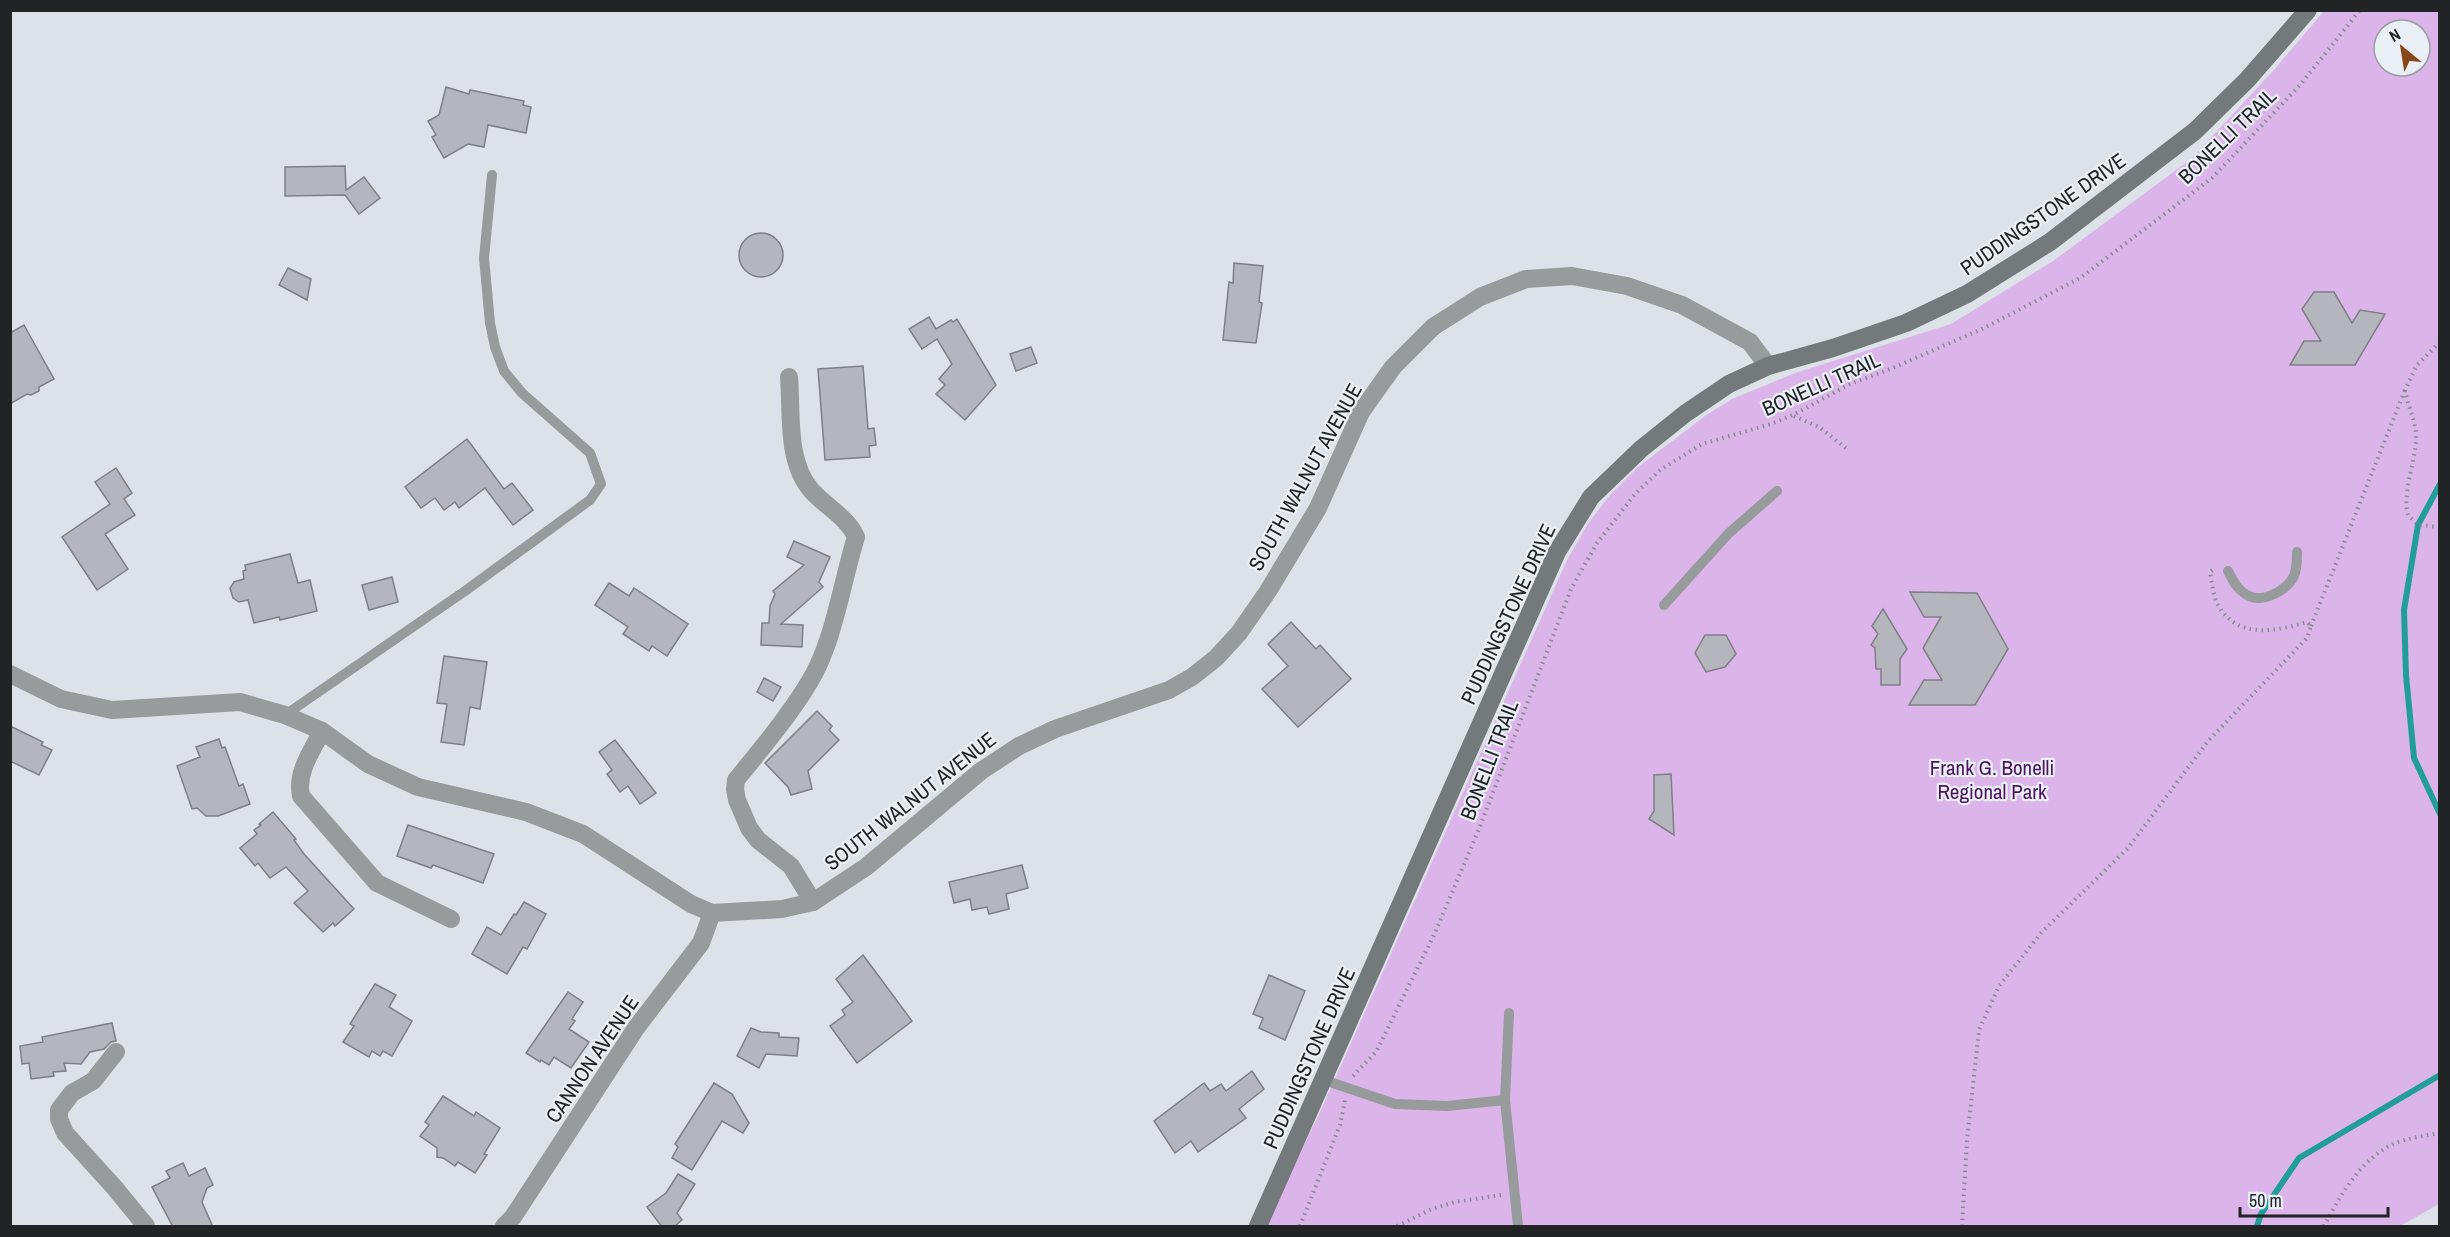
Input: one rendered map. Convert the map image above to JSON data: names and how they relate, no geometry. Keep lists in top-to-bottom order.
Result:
{
  "streets": {
    "street": ["PUDDINGSTONE DRIVE", "SOUTH WALNUT AVENUE", "CANNON AVENUE"],
    "path": ["BONELLI TRAIL"]
  },
  "crossings": [
    ["PUDDINGSTONE DRIVE", "SOUTH WALNUT AVENUE"],
    ["SOUTH WALNUT AVENUE", "CANNON AVENUE"]
  ],
  "parks": ["Frank G. Bonelli Regional Park"],
  "scale_bar": "50 m",
  "north": "top left"
}
